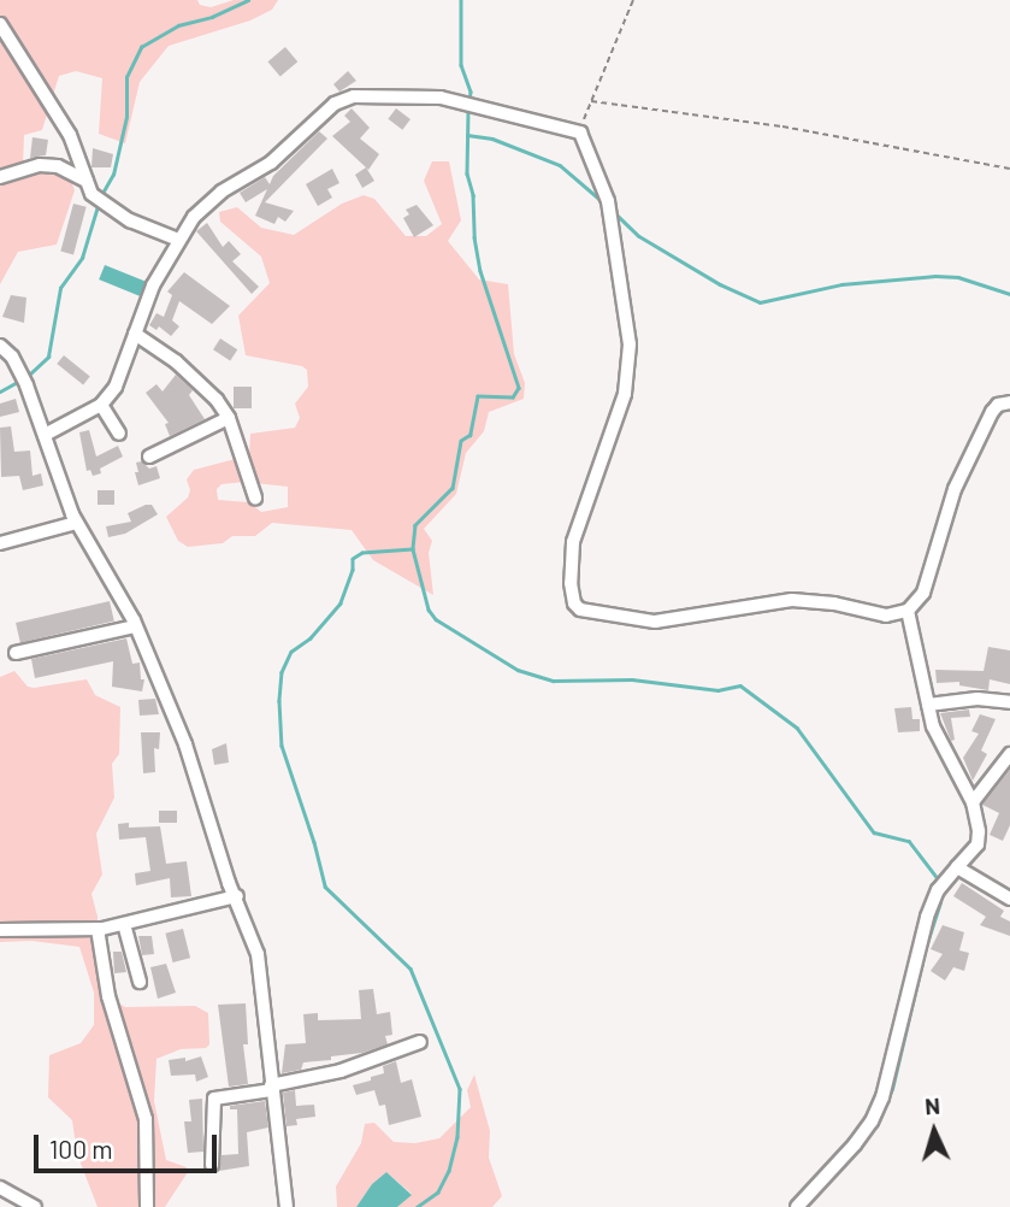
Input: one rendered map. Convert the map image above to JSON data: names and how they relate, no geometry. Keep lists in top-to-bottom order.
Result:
{
  "scale_bar": "100 m",
  "north": "top"
}
